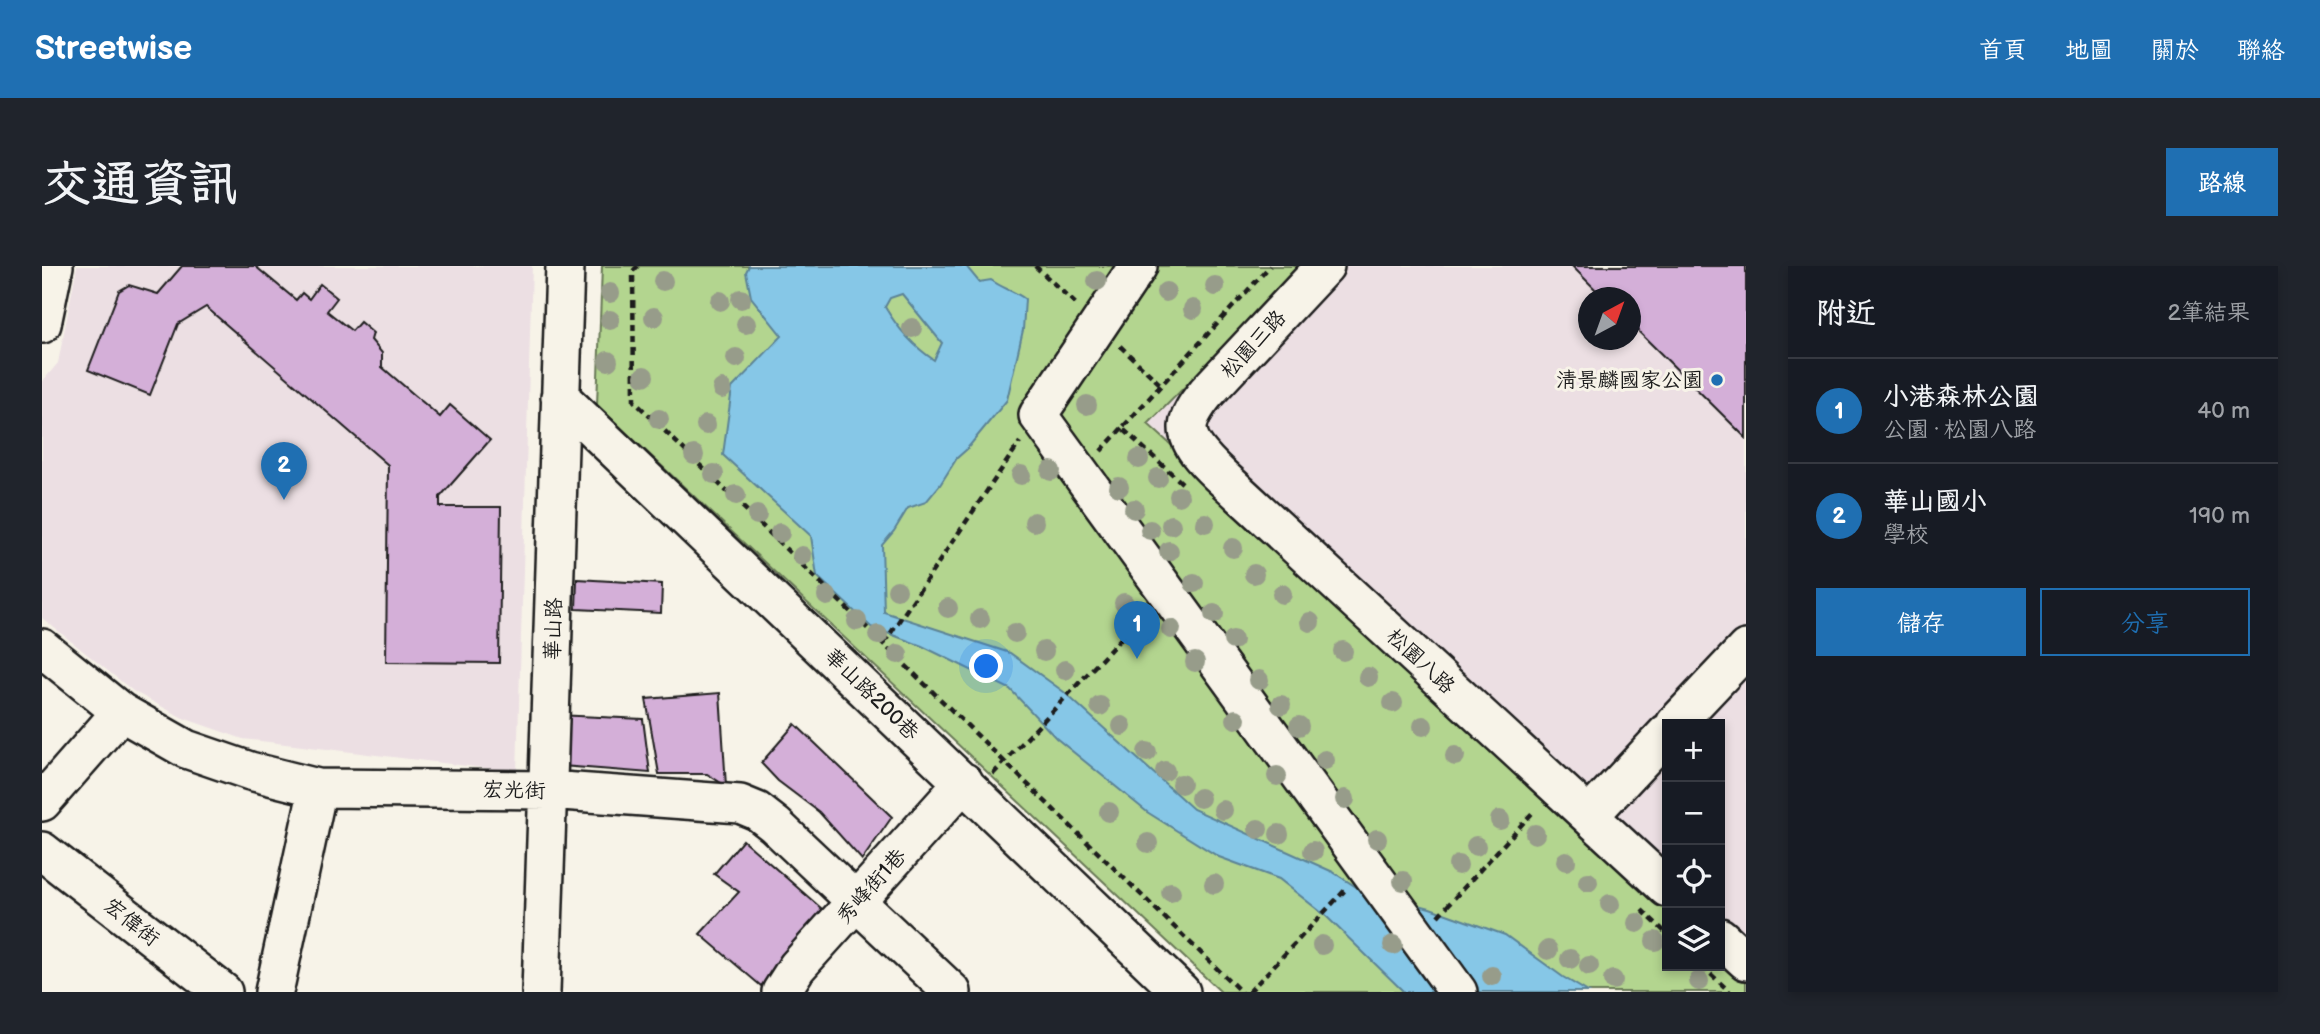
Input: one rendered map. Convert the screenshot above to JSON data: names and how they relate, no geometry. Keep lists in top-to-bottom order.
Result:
{
  "streets": {
    "street": [
      "松園三路",
      "華山路",
      "松園八路",
      "華山路200巷",
      "宏光街",
      "秀峰街1巷",
      "宏偉街"
    ]
  },
  "crossings": [
    ["松園三路", "松園八路"],
    ["華山路", "華山路200巷"],
    ["華山路", "宏光街"],
    ["華山路200巷", "秀峰街1巷"],
    ["宏光街", "秀峰街1巷"]
  ],
  "places": ["清景麟國家公園"],
  "north": "top right",
  "page": {
    "header": "Streetwise",
    "nav": [
      "首頁",
      "地圖",
      "關於",
      "聯絡"
    ],
    "buttons": [
      "路線",
      ["儲存", "分享"]
    ],
    "title": "交通資訊",
    "heading": ["附近", "2筆結果"],
    "list": [
      {
        "mark": "1",
        "name": "小港森林公園",
        "note": "公園 · 松園八路",
        "value": "40 m"
      },
      {
        "mark": "2",
        "name": "華山國小",
        "note": "學校",
        "value": "190 m"
      }
    ],
    "pins": ["2", "1"],
    "map_buttons": ["+", "−"]
  }
}
